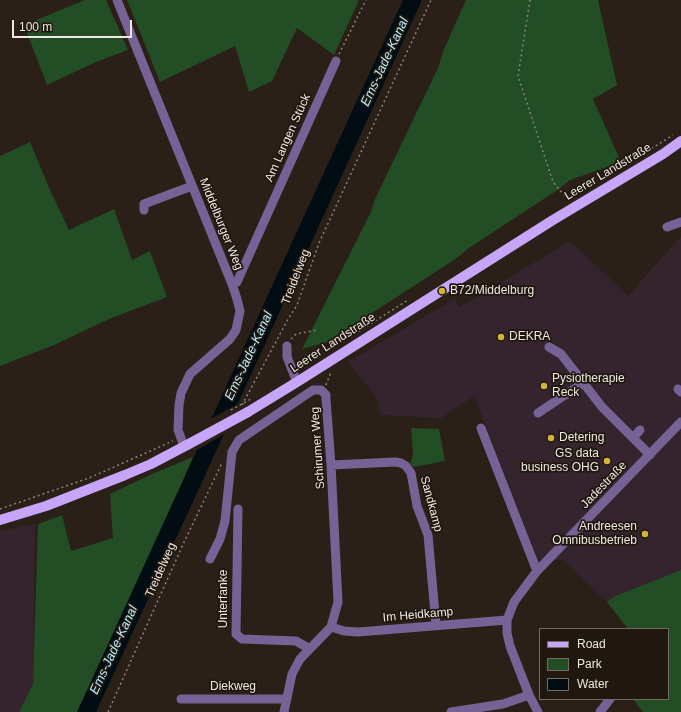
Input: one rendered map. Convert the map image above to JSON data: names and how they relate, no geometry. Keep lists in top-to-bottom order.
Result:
{
  "streets": {
    "main road": ["Leerer Landstraße"],
    "street": [
      "Am Langen Stück",
      "Middelburger Weg",
      "Schirumer Weg",
      "Jadestraße",
      "Sandkamp",
      "Unterfanke",
      "Im Heidkamp",
      "Diekweg"
    ],
    "path": ["Treidelweg"]
  },
  "crossings": [
    ["Am Langen Stück", "Middelburger Weg"],
    ["Leerer Landstraße", "Middelburger Weg"],
    ["Leerer Landstraße", "Treidelweg"],
    ["Schirumer Weg", "Sandkamp"],
    ["Schirumer Weg", "Im Heidkamp"],
    ["Jadestraße", "Im Heidkamp"],
    ["Sandkamp", "Im Heidkamp"]
  ],
  "water": ["Ems-Jade-Kanal"],
  "places": [
    "B72/Middelburg",
    "DEKRA",
    "Pysiotherapie Reck",
    "Detering",
    "GS data business OHG",
    "Andreesen Omnibusbetrieb"
  ],
  "legend": ["Road", "Park", "Water"],
  "scale_bar": "100 m"
}
